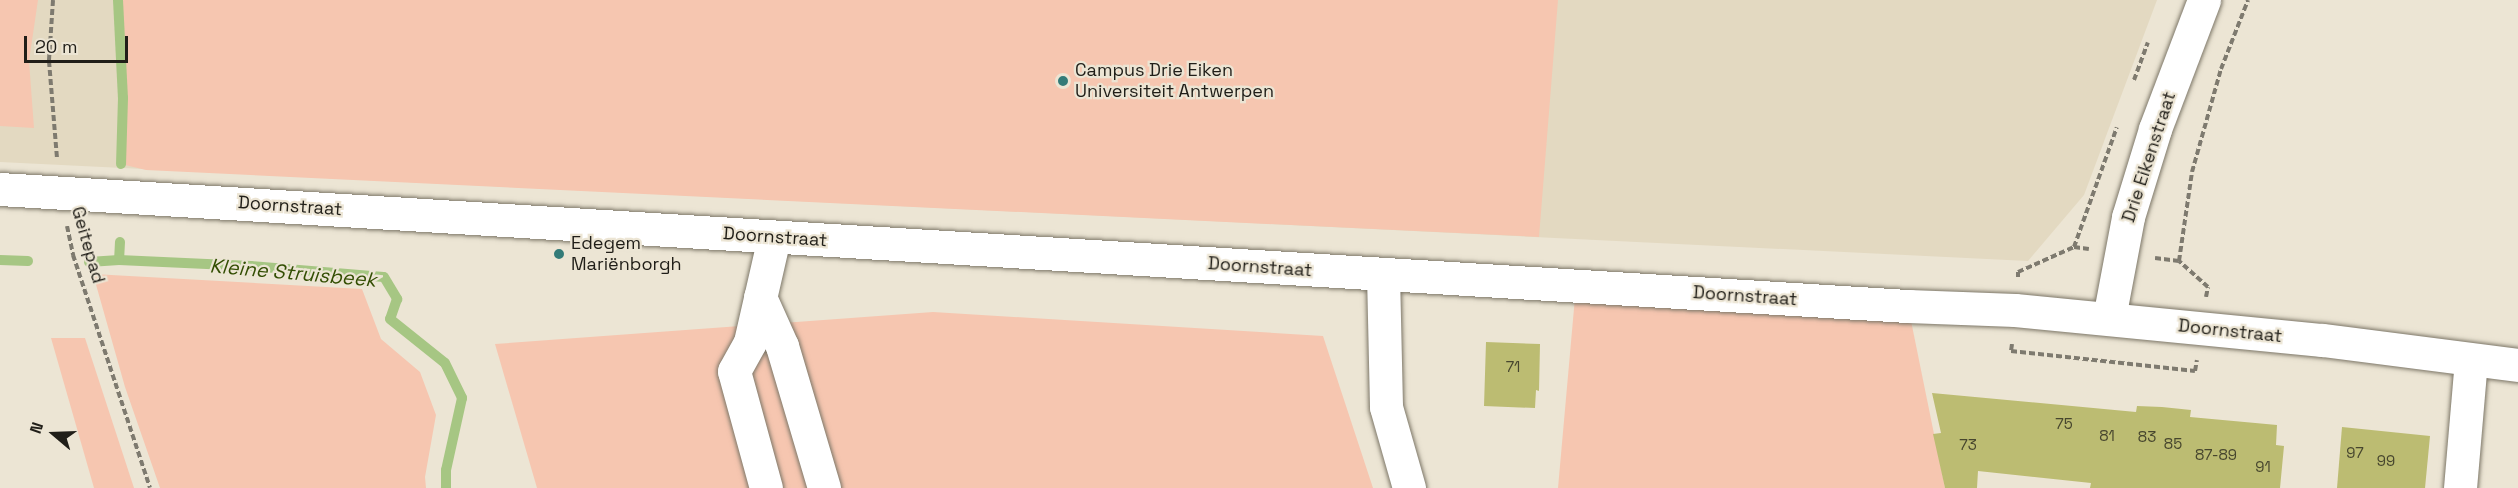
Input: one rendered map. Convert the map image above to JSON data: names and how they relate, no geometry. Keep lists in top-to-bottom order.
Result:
{
  "streets": {
    "street": ["Drie Eikenstraat", "Doornstraat"],
    "path": ["Geitepad"]
  },
  "crossings": [
    ["Drie Eikenstraat", "Doornstraat"],
    ["Doornstraat", "Geitepad"]
  ],
  "water": ["Kleine Struisbeek"],
  "places": ["Campus Drie Eiken Universiteit Antwerpen", "Edegem Mariënborgh"],
  "house_numbers": [
    "71",
    "75",
    "81",
    "83",
    "85",
    "73",
    "97",
    "87-89",
    "99",
    "91"
  ],
  "scale_bar": "20 m",
  "north": "left"
}
